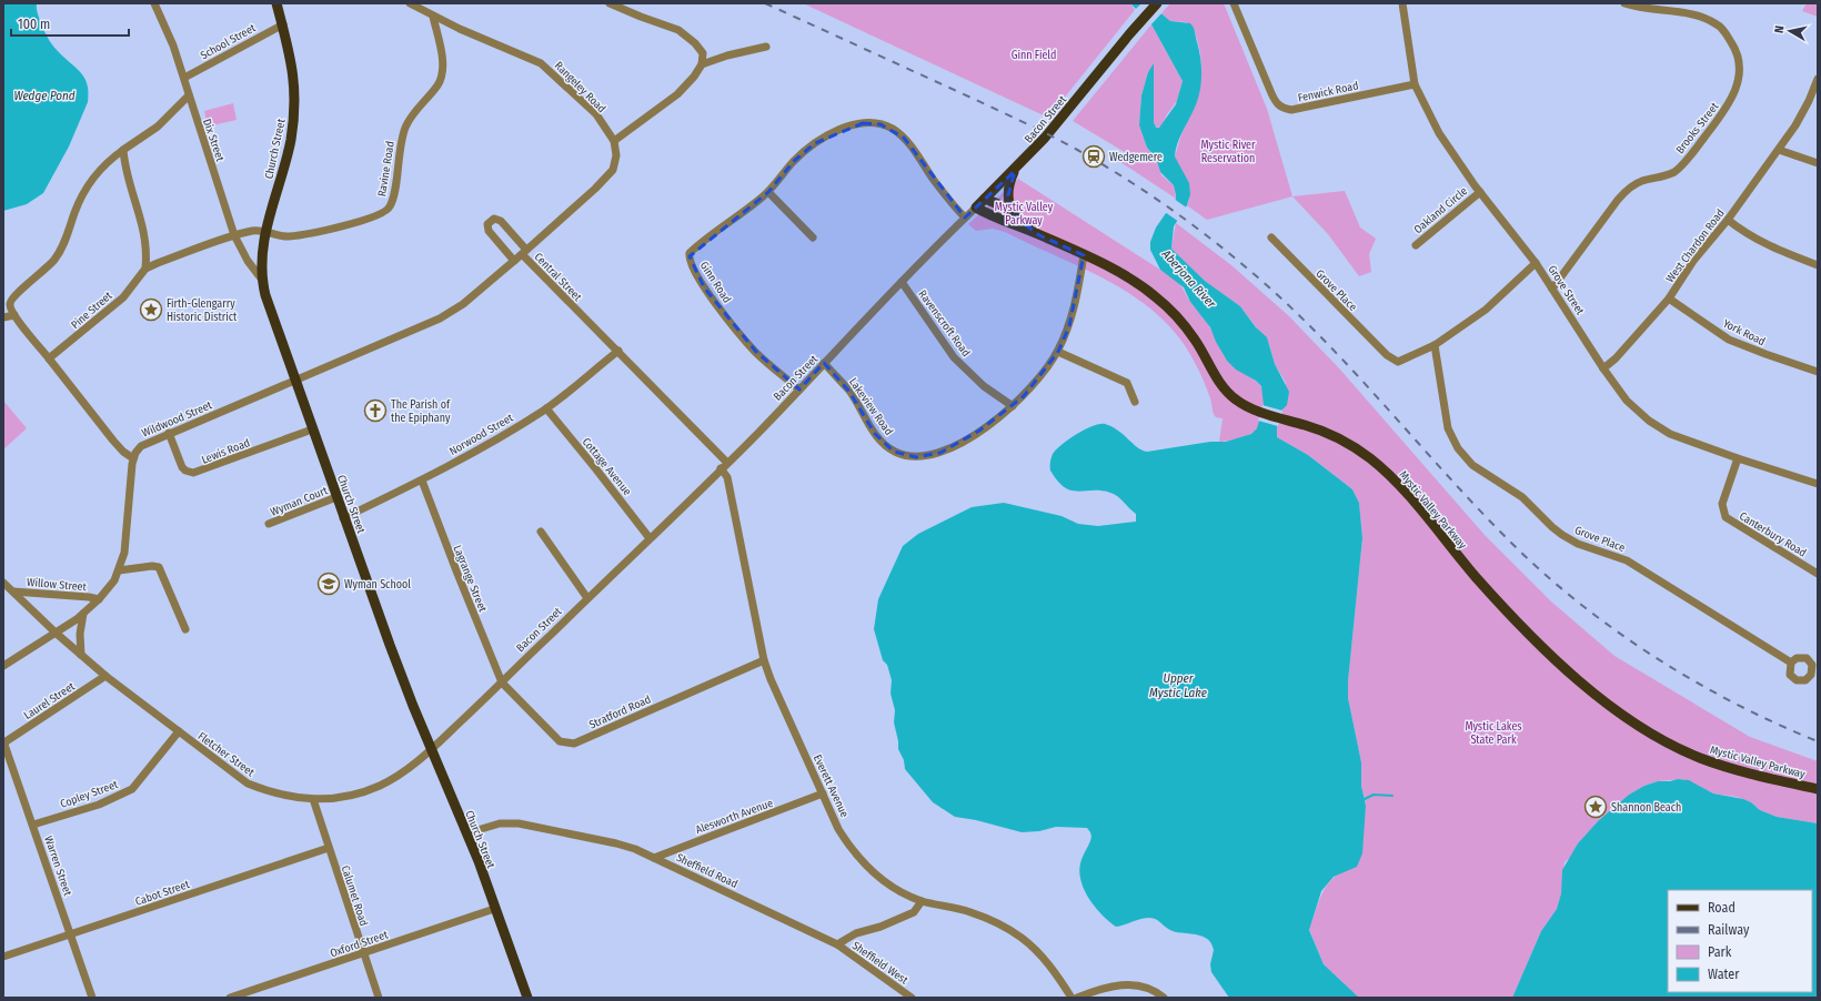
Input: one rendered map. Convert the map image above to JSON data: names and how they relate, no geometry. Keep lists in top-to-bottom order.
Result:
{
  "streets": {
    "main road": ["Bacon Street", "Church Street", "Mystic Valley Parkway"],
    "street": [
      "School Street",
      "Rangeley Road",
      "Fenwick Road",
      "Brooks Street",
      "Dix Street",
      "Ravine Road",
      "Oakland Circle",
      "West Chardon Road",
      "Central Street",
      "Ginn Road",
      "Grove Place",
      "Grove Street",
      "Pine Street",
      "Ravenscroft Road",
      "York Road",
      "Lakeview Road",
      "Wildwood Street",
      "Norwood Street",
      "Lewis Road",
      "Cottage Avenue",
      "Wyman Court",
      "Canterbury Road",
      "Lagrange Street",
      "Willow Street",
      "Laurel Street",
      "Stratford Road",
      "Fletcher Street",
      "Everett Avenue",
      "Copley Street",
      "Alesworth Avenue",
      "Warren Street",
      "Sheffield Road",
      "Cabot Street",
      "Calumet Road",
      "Oxford Street",
      "Sheffield West"
    ]
  },
  "crossings": [
    ["School Street", "Dix Street"],
    ["School Street", "Church Street"],
    ["Rangeley Road", "Ravine Road"],
    ["Fenwick Road", "Grove Street"],
    ["Bacon Street", "Church Street"],
    ["Bacon Street", "Central Street"],
    ["Bacon Street", "Ginn Road"],
    ["Bacon Street", "Ravenscroft Road"],
    ["Bacon Street", "Lakeview Road"],
    ["Bacon Street", "Cottage Avenue"],
    ["Bacon Street", "Mystic Valley Parkway"],
    ["Bacon Street", "Lagrange Street"],
    ["Bacon Street", "Stratford Road"],
    ["Bacon Street", "Fletcher Street"],
    ["Bacon Street", "Everett Avenue"],
    ["Brooks Street", "Grove Street"],
    ["Dix Street", "Church Street"],
    ["Church Street", "Ravine Road"],
    ["Church Street", "Central Street"],
    ["Church Street", "Wildwood Street"],
    ["Church Street", "Norwood Street"],
    ["Church Street", "Lewis Road"],
    ["Church Street", "Wyman Court"],
    ["Church Street", "Fletcher Street"],
    ["Church Street", "Sheffield Road"],
    ["Church Street", "Oxford Street"],
    ["Oakland Circle", "Grove Street"],
    ["West Chardon Road", "Grove Street"],
    ["West Chardon Road", "York Road"],
    ["Central Street", "Wildwood Street"],
    ["Central Street", "Norwood Street"],
    ["Grove Place", "Grove Street"],
    ["Grove Street", "Canterbury Road"],
    ["Ravenscroft Road", "Lakeview Road"],
    ["Lakeview Road", "Mystic Valley Parkway"],
    ["Wildwood Street", "Lewis Road"],
    ["Norwood Street", "Cottage Avenue"],
    ["Norwood Street", "Lagrange Street"],
    ["Lagrange Street", "Stratford Road"],
    ["Willow Street", "Fletcher Street"],
    ["Laurel Street", "Fletcher Street"],
    ["Laurel Street", "Warren Street"],
    ["Stratford Road", "Everett Avenue"],
    ["Fletcher Street", "Copley Street"],
    ["Fletcher Street", "Calumet Road"],
    ["Everett Avenue", "Alesworth Avenue"],
    ["Copley Street", "Warren Street"],
    ["Alesworth Avenue", "Sheffield Road"],
    ["Warren Street", "Cabot Street"],
    ["Sheffield Road", "Sheffield West"],
    ["Cabot Street", "Calumet Road"],
    ["Calumet Road", "Oxford Street"]
  ],
  "water": ["Wedge Pond", "Aberjona River", "Upper Mystic Lake"],
  "parks": [
    "Ginn Field",
    "Mystic River Reservation",
    "Mystic Valley Parkway",
    "Mystic Lakes State Park"
  ],
  "places": {
    "station": ["Wedgemere"],
    "place": ["Firth-Glengarry Historic District", "Shannon Beach"],
    "church": ["The Parish of the Epiphany"],
    "school or university": ["Wyman School"]
  },
  "legend": [
    "Road",
    "Railway",
    "Park",
    "Water"
  ],
  "scale_bar": "100 m",
  "north": "left"
}
